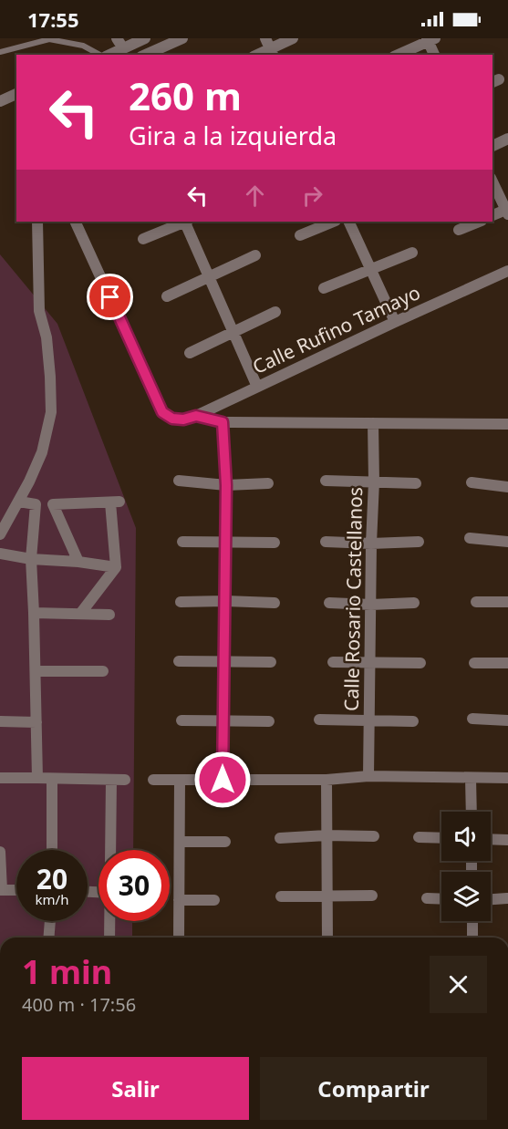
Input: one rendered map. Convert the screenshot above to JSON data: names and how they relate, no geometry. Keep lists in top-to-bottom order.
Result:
{
  "streets": {
    "street": ["Calle Rufino Tamayo", "Calle Rosario Castellanos"]
  },
  "page": {
    "status": "17:55",
    "turn": ["260 m", "Gira a la izquierda"],
    "speed": "20 km/h",
    "limit": "30",
    "heading": ["1 min", "400 m · 17:56"],
    "buttons": ["Salir", "Compartir"]
  }
}
